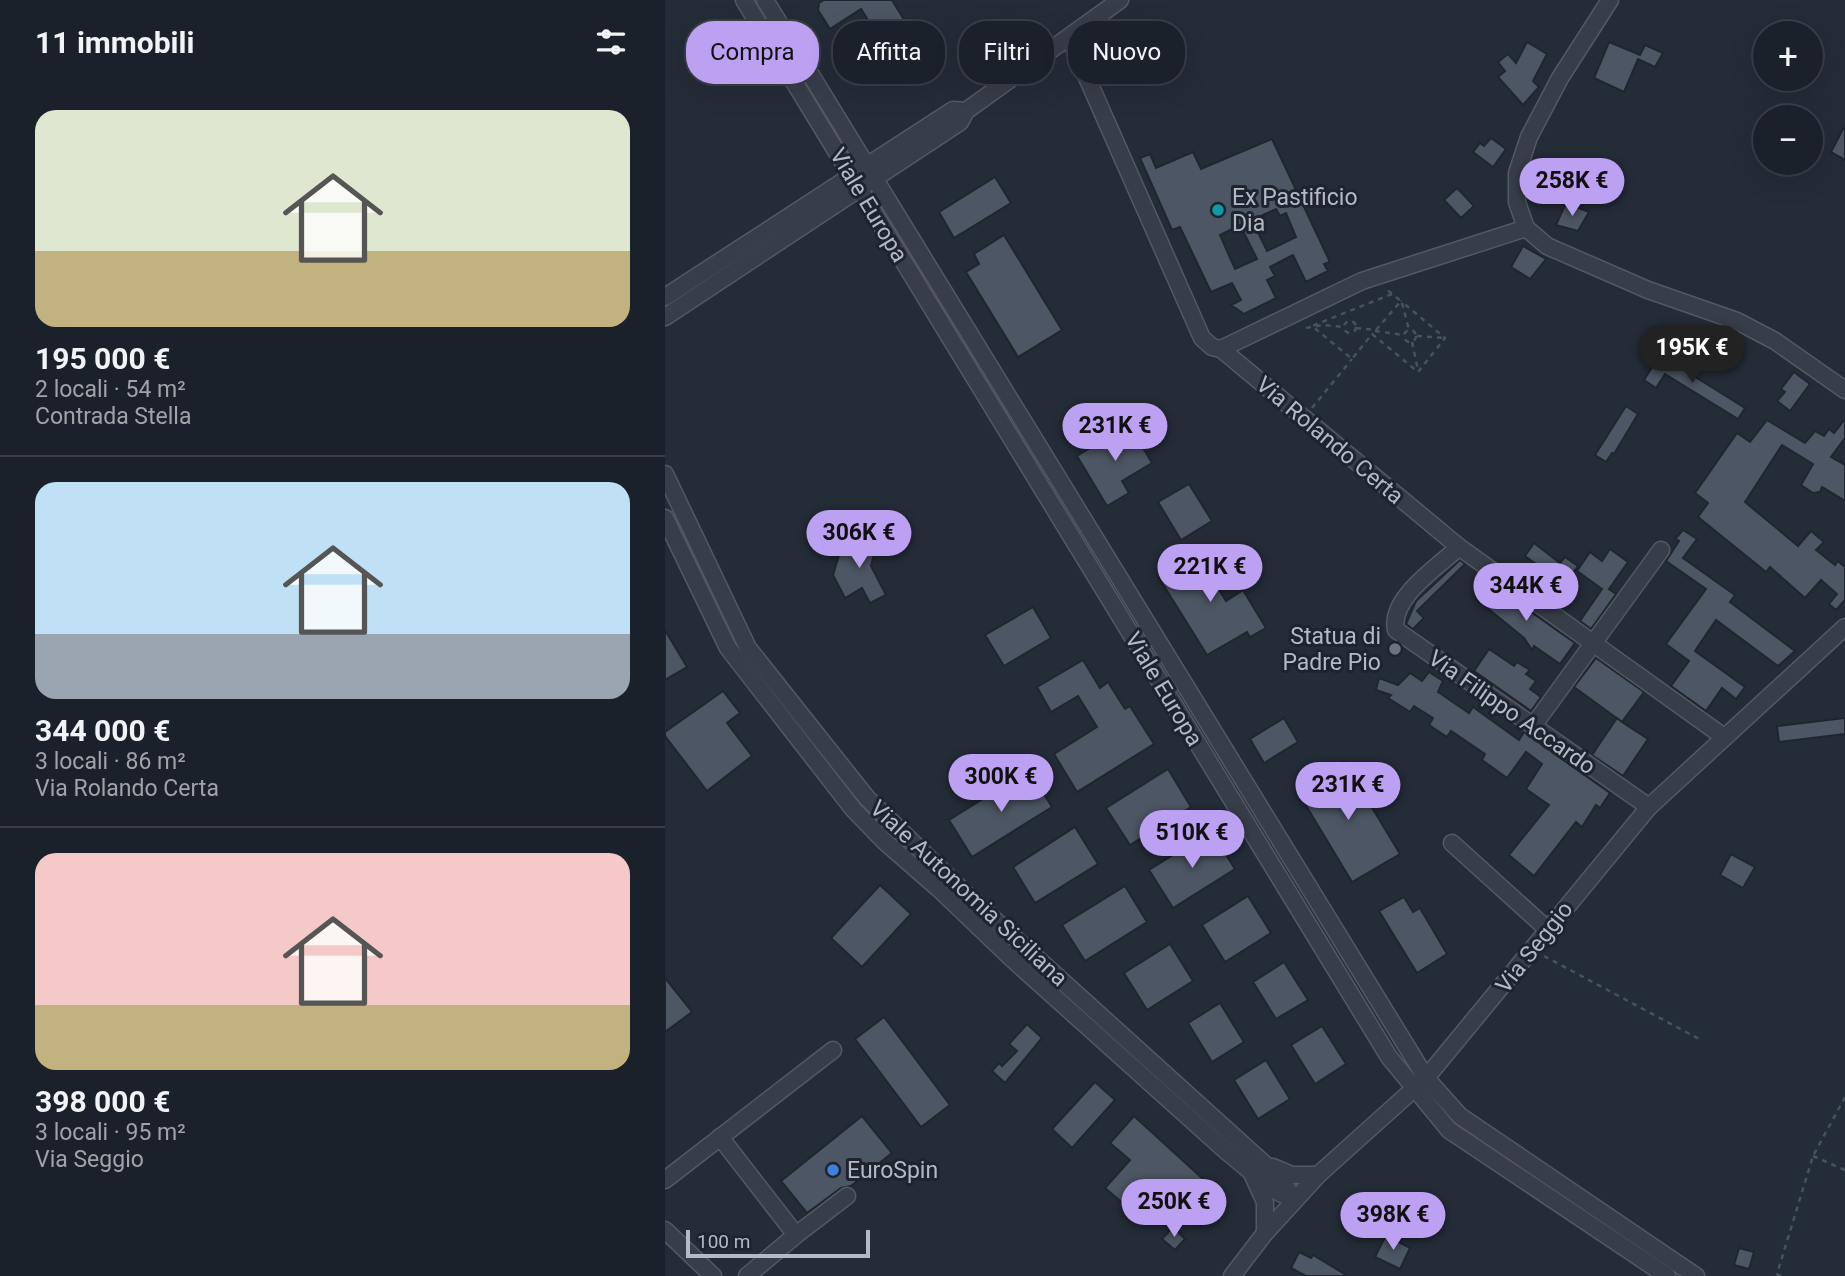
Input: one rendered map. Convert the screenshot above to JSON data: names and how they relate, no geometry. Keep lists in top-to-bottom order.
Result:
{
  "streets": {
    "street": [
      "Viale Europa",
      "Via Rolando Certa",
      "Via Filippo Accardo",
      "Viale Autonomia Siciliana",
      "Via Seggio"
    ]
  },
  "crossings": [
    ["Viale Europa", "Via Seggio"],
    ["Via Rolando Certa", "Via Filippo Accardo"],
    ["Via Rolando Certa", "Via Seggio"],
    ["Via Filippo Accardo", "Via Seggio"],
    ["Viale Autonomia Siciliana", "Via Seggio"]
  ],
  "places": ["Ex Pastificio Dia", "Statua di Padre Pio", "EuroSpin"],
  "scale_bar": "100 m",
  "page": {
    "heading": "11 immobili",
    "map_buttons": ["+", "−"],
    "chip": [
      "Compra",
      "Affitta",
      "Filtri",
      "Nuovo"
    ],
    "list": [
      {
        "name": "195 000 €",
        "note": "2 locali · 54 m² · Contrada Stella"
      },
      {
        "name": "344 000 €",
        "note": "3 locali · 86 m² · Via Rolando Certa"
      },
      {
        "name": "398 000 €",
        "note": "3 locali · 95 m² · Via Seggio"
      }
    ],
    "price": [
      "258K €",
      "195K €",
      "231K €",
      "306K €",
      "221K €",
      "344K €",
      "300K €",
      "231K €",
      "510K €",
      "250K €",
      "398K €"
    ],
    "scale": "100 m"
  }
}
